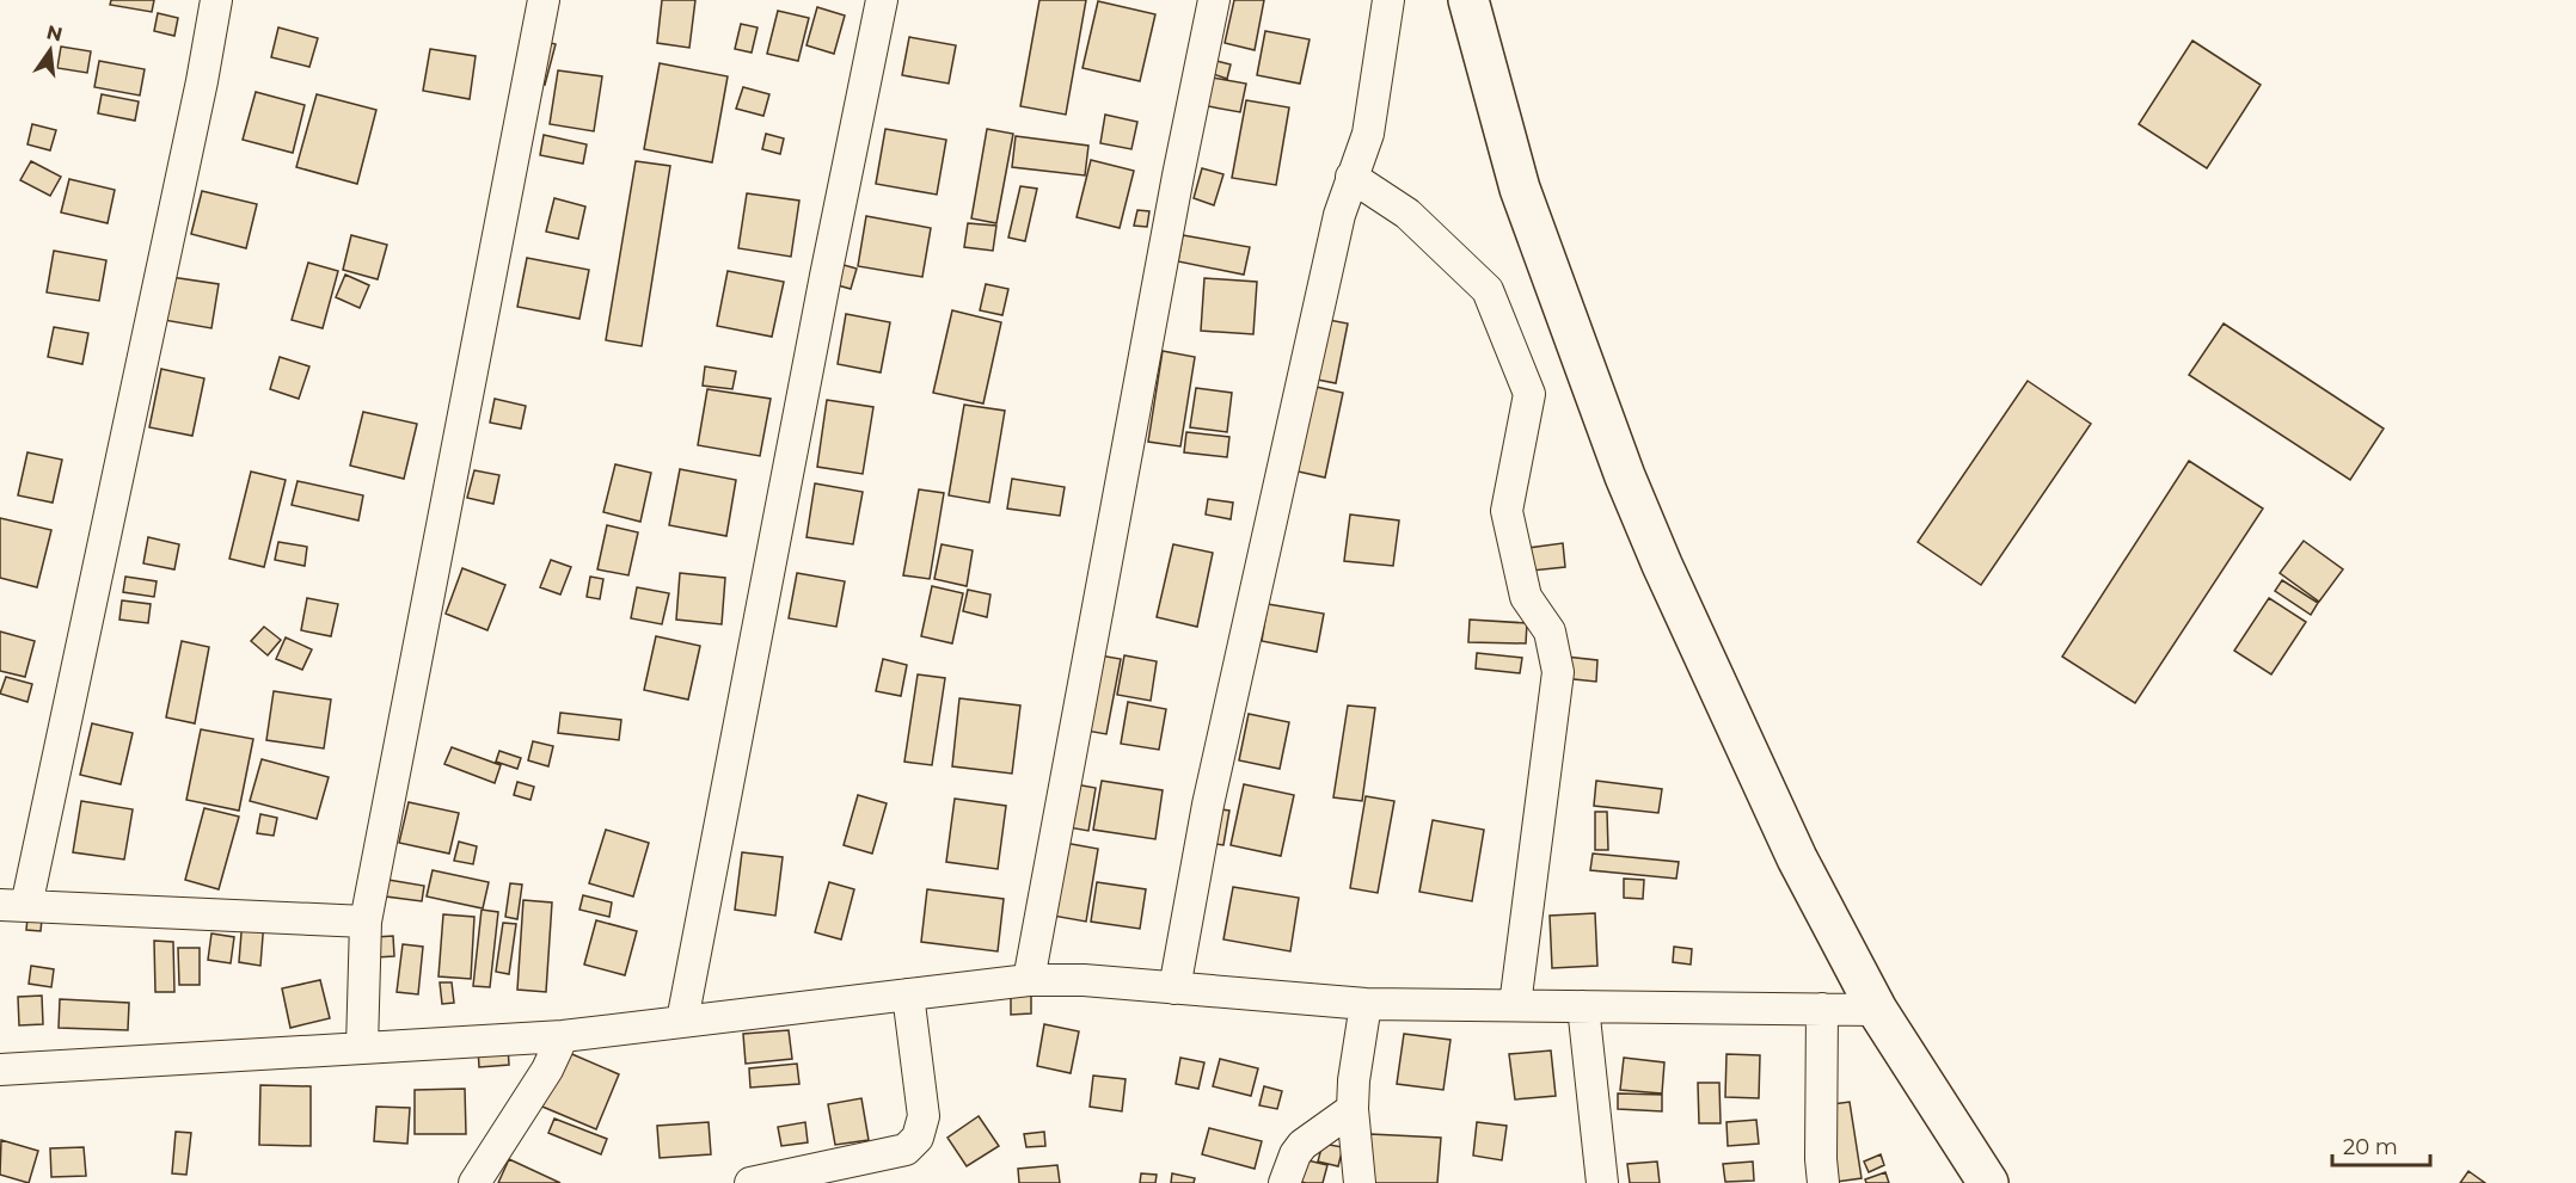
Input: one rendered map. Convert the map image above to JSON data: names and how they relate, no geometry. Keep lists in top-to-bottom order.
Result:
{
  "scale_bar": "20 m",
  "north": "top"
}
